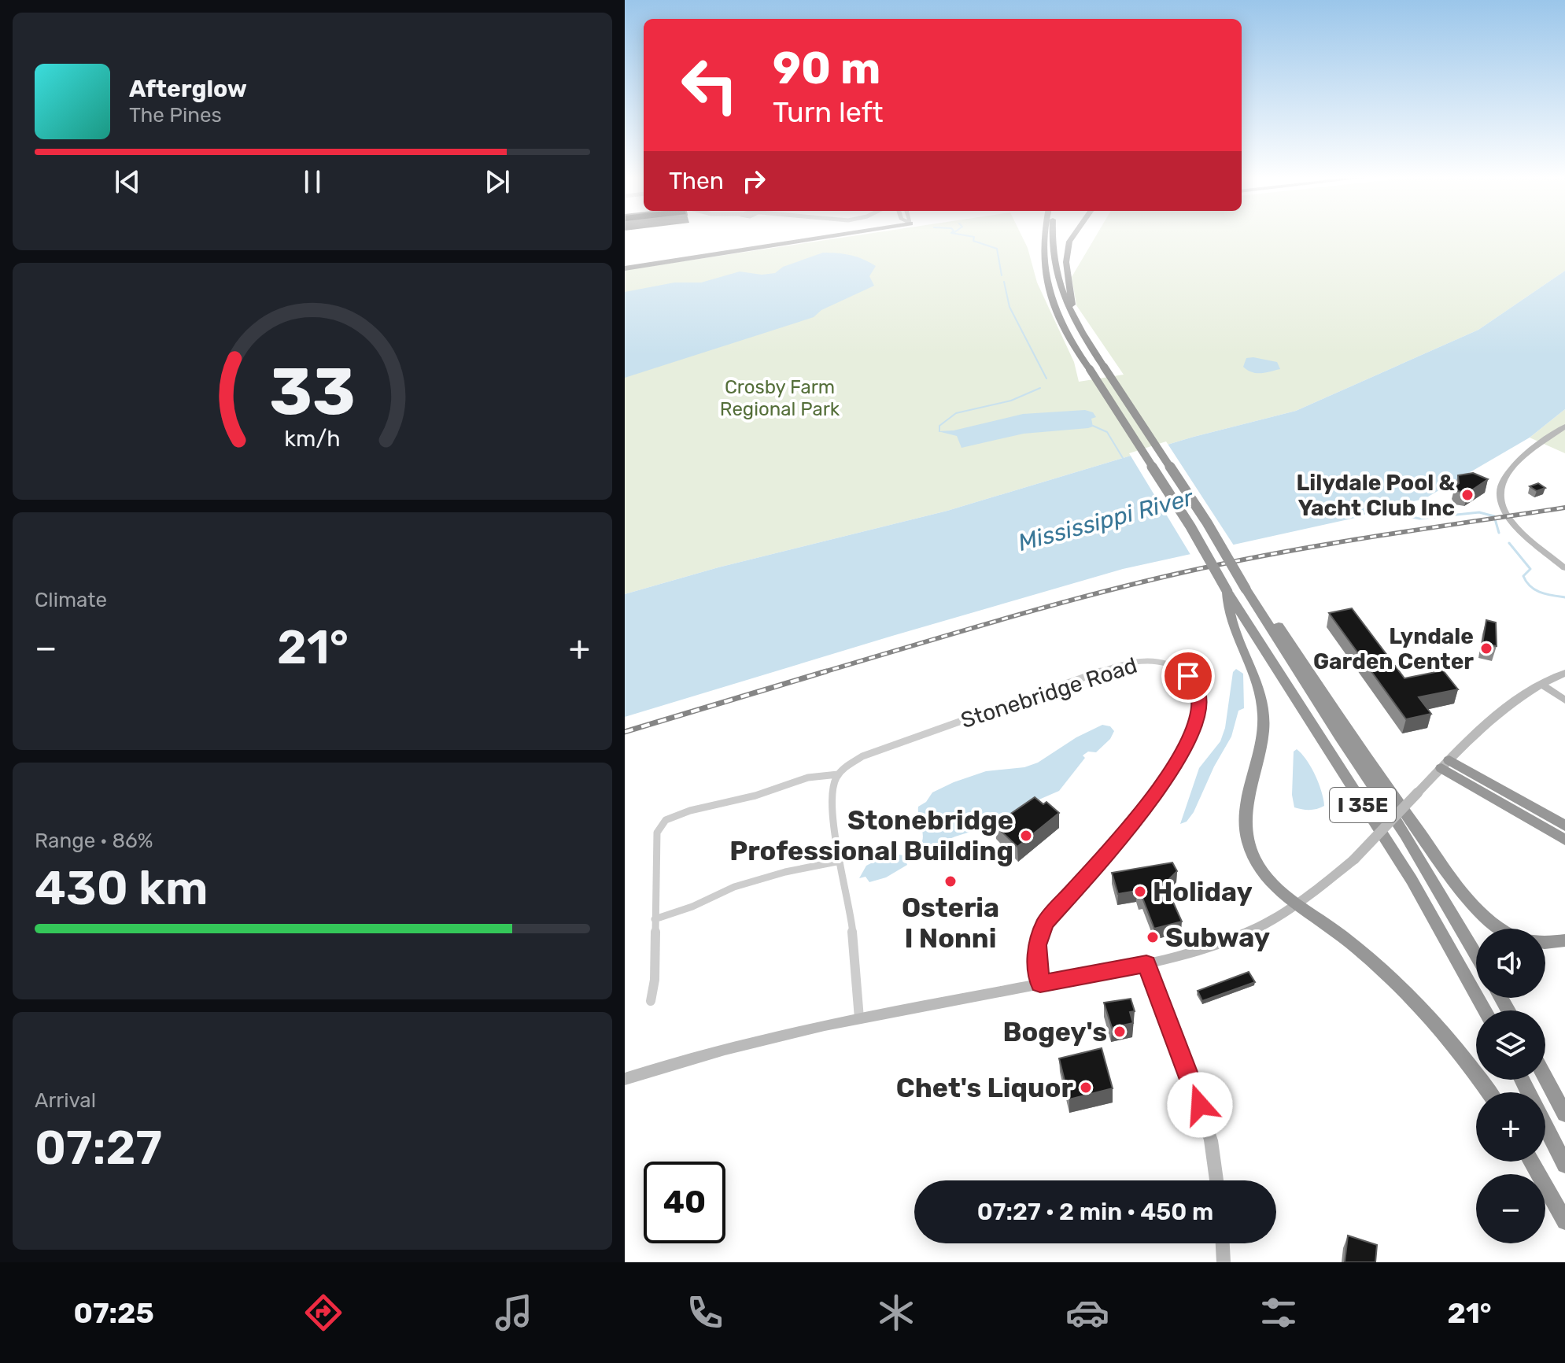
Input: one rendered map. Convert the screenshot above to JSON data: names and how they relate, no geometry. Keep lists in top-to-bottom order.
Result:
{
  "streets": {
    "highway": ["I 35E"],
    "street": ["Stonebridge Road"]
  },
  "water": ["Mississippi River"],
  "parks": ["Crosby Farm Regional Park"],
  "places": [
    "Lilydale Pool & Yacht Club Inc",
    "Lyndale Garden Center",
    "Stonebridge Professional Building",
    "Osteria I Nonni",
    "Holiday",
    "Subway",
    "Bogey's",
    "Chet's Liquor"
  ],
  "page": {
    "turn": ["90 m", "Turn left"],
    "song": ["Afterglow", "The Pines"],
    "then": "Then",
    "tile": [
      "Climate",
      ["Range · 86%", "430 km"],
      ["Arrival", "07:27"]
    ],
    "heat": ["−", "21°", "+"],
    "map_buttons": ["+", "−"],
    "limit": "40",
    "trip": "07:27 · 2 min · 450 m",
    "tabs": ["07:25", "21°"],
    "gauge": ["33", "km/h"]
  }
}
